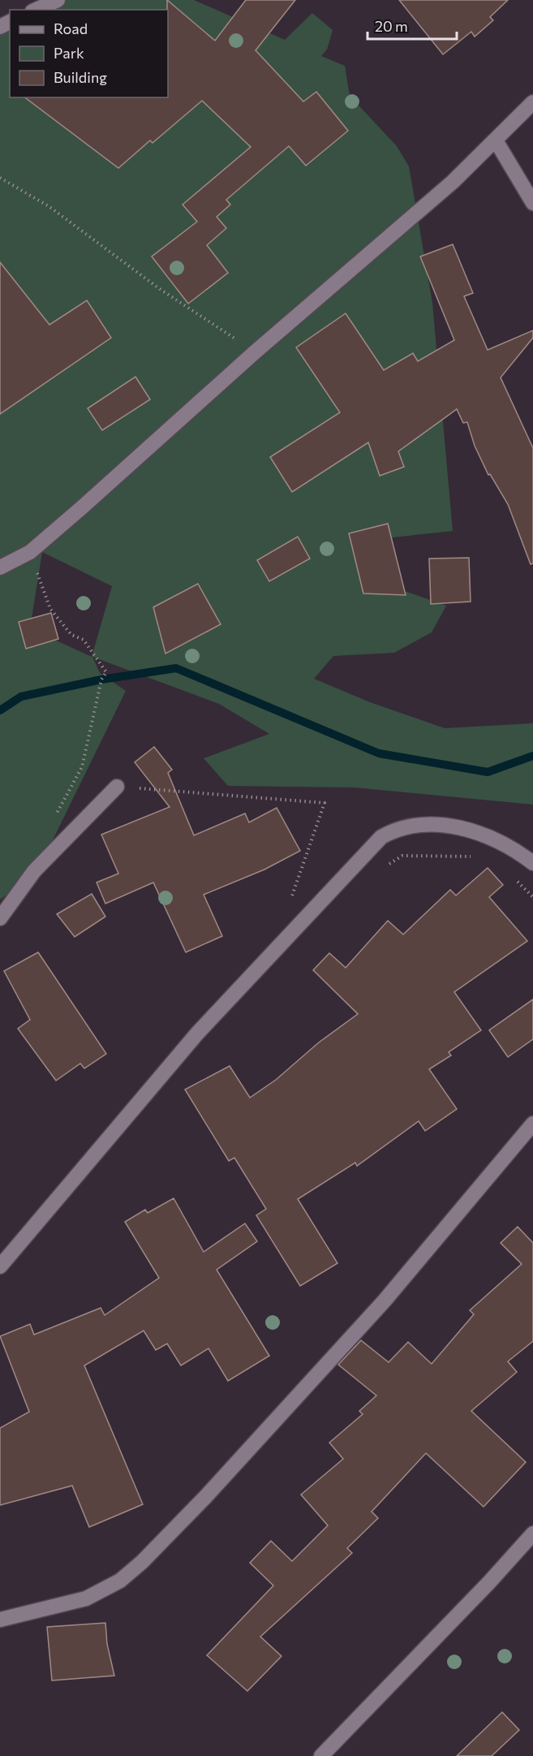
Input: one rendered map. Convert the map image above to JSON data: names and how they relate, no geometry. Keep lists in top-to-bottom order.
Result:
{
  "legend": ["Road", "Park", "Building"],
  "scale_bar": "20 m"
}
